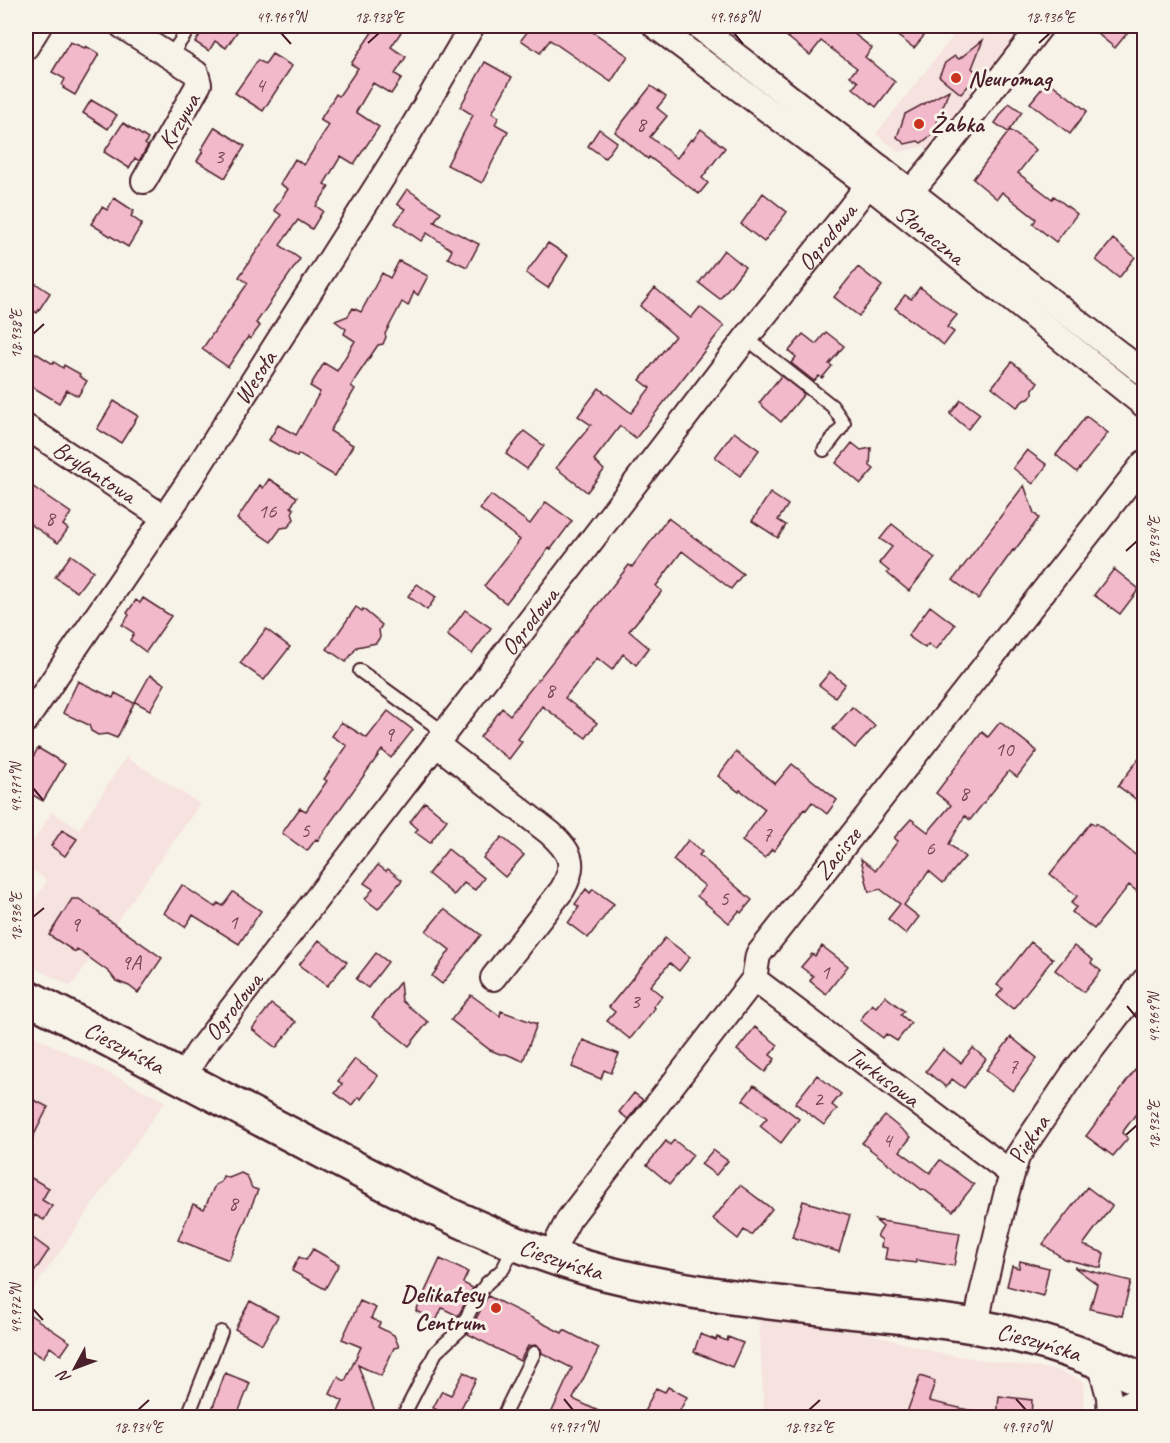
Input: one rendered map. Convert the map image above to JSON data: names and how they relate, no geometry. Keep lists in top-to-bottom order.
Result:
{
  "streets": {
    "main road": ["Cieszyńska"],
    "street": [
      "Krzywa",
      "Słoneczna",
      "Ogrodowa",
      "Wesoła",
      "Brylantowa",
      "Zacisze",
      "Turkusowa",
      "Piękna"
    ]
  },
  "crossings": [
    ["Słoneczna", "Ogrodowa"],
    ["Ogrodowa", "Cieszyńska"],
    ["Wesoła", "Brylantowa"],
    ["Zacisze", "Cieszyńska"],
    ["Zacisze", "Turkusowa"],
    ["Cieszyńska", "Piękna"],
    ["Turkusowa", "Piękna"]
  ],
  "places": ["Neuromag", "Żabka", "Delikatesy Centrum"],
  "house_numbers": [
    "4",
    "8",
    "3",
    "16",
    "8",
    "8",
    "9",
    "10",
    "8",
    "5",
    "7",
    "6",
    "5",
    "1",
    "9",
    "9A",
    "1",
    "3",
    "7",
    "2",
    "4",
    "8"
  ],
  "north": "bottom left",
  "coordinates": [
    "49.969°N",
    "18.938°E",
    "49.968°N",
    "18.936°E",
    "18.934°E",
    "49.971°N",
    "18.932°E",
    "49.972°N",
    "49.970°N"
  ]
}
